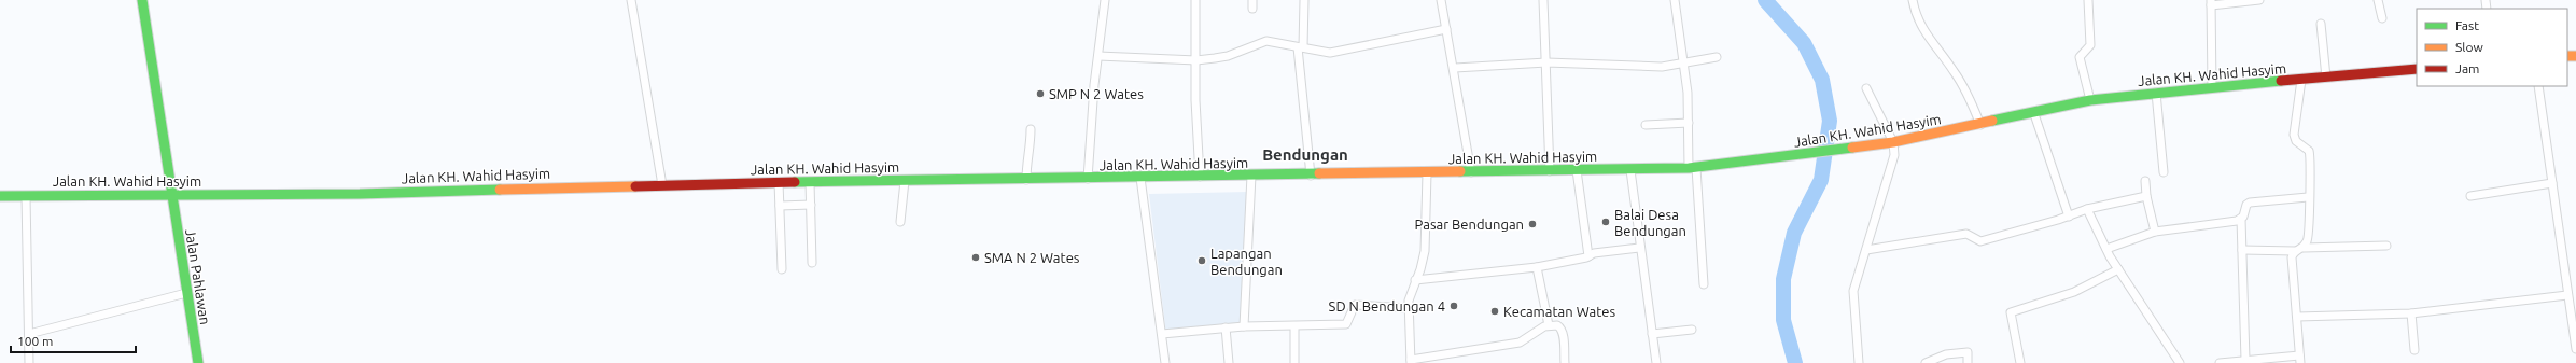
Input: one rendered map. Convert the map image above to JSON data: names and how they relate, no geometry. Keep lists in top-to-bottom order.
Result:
{
  "streets": {
    "main road": ["Jalan KH. Wahid Hasyim", "Jalan Pahlawan"]
  },
  "crossings": [
    ["Jalan KH. Wahid Hasyim", "Jalan Pahlawan"]
  ],
  "districts": ["Bendungan"],
  "places": [
    "SMP N 2 Wates",
    "Balai Desa Bendungan",
    "Pasar Bendungan",
    "SMA N 2 Wates",
    "Lapangan Bendungan",
    "SD N Bendungan 4",
    "Kecamatan Wates"
  ],
  "legend": ["Fast", "Slow", "Jam"],
  "scale_bar": "100 m"
}
